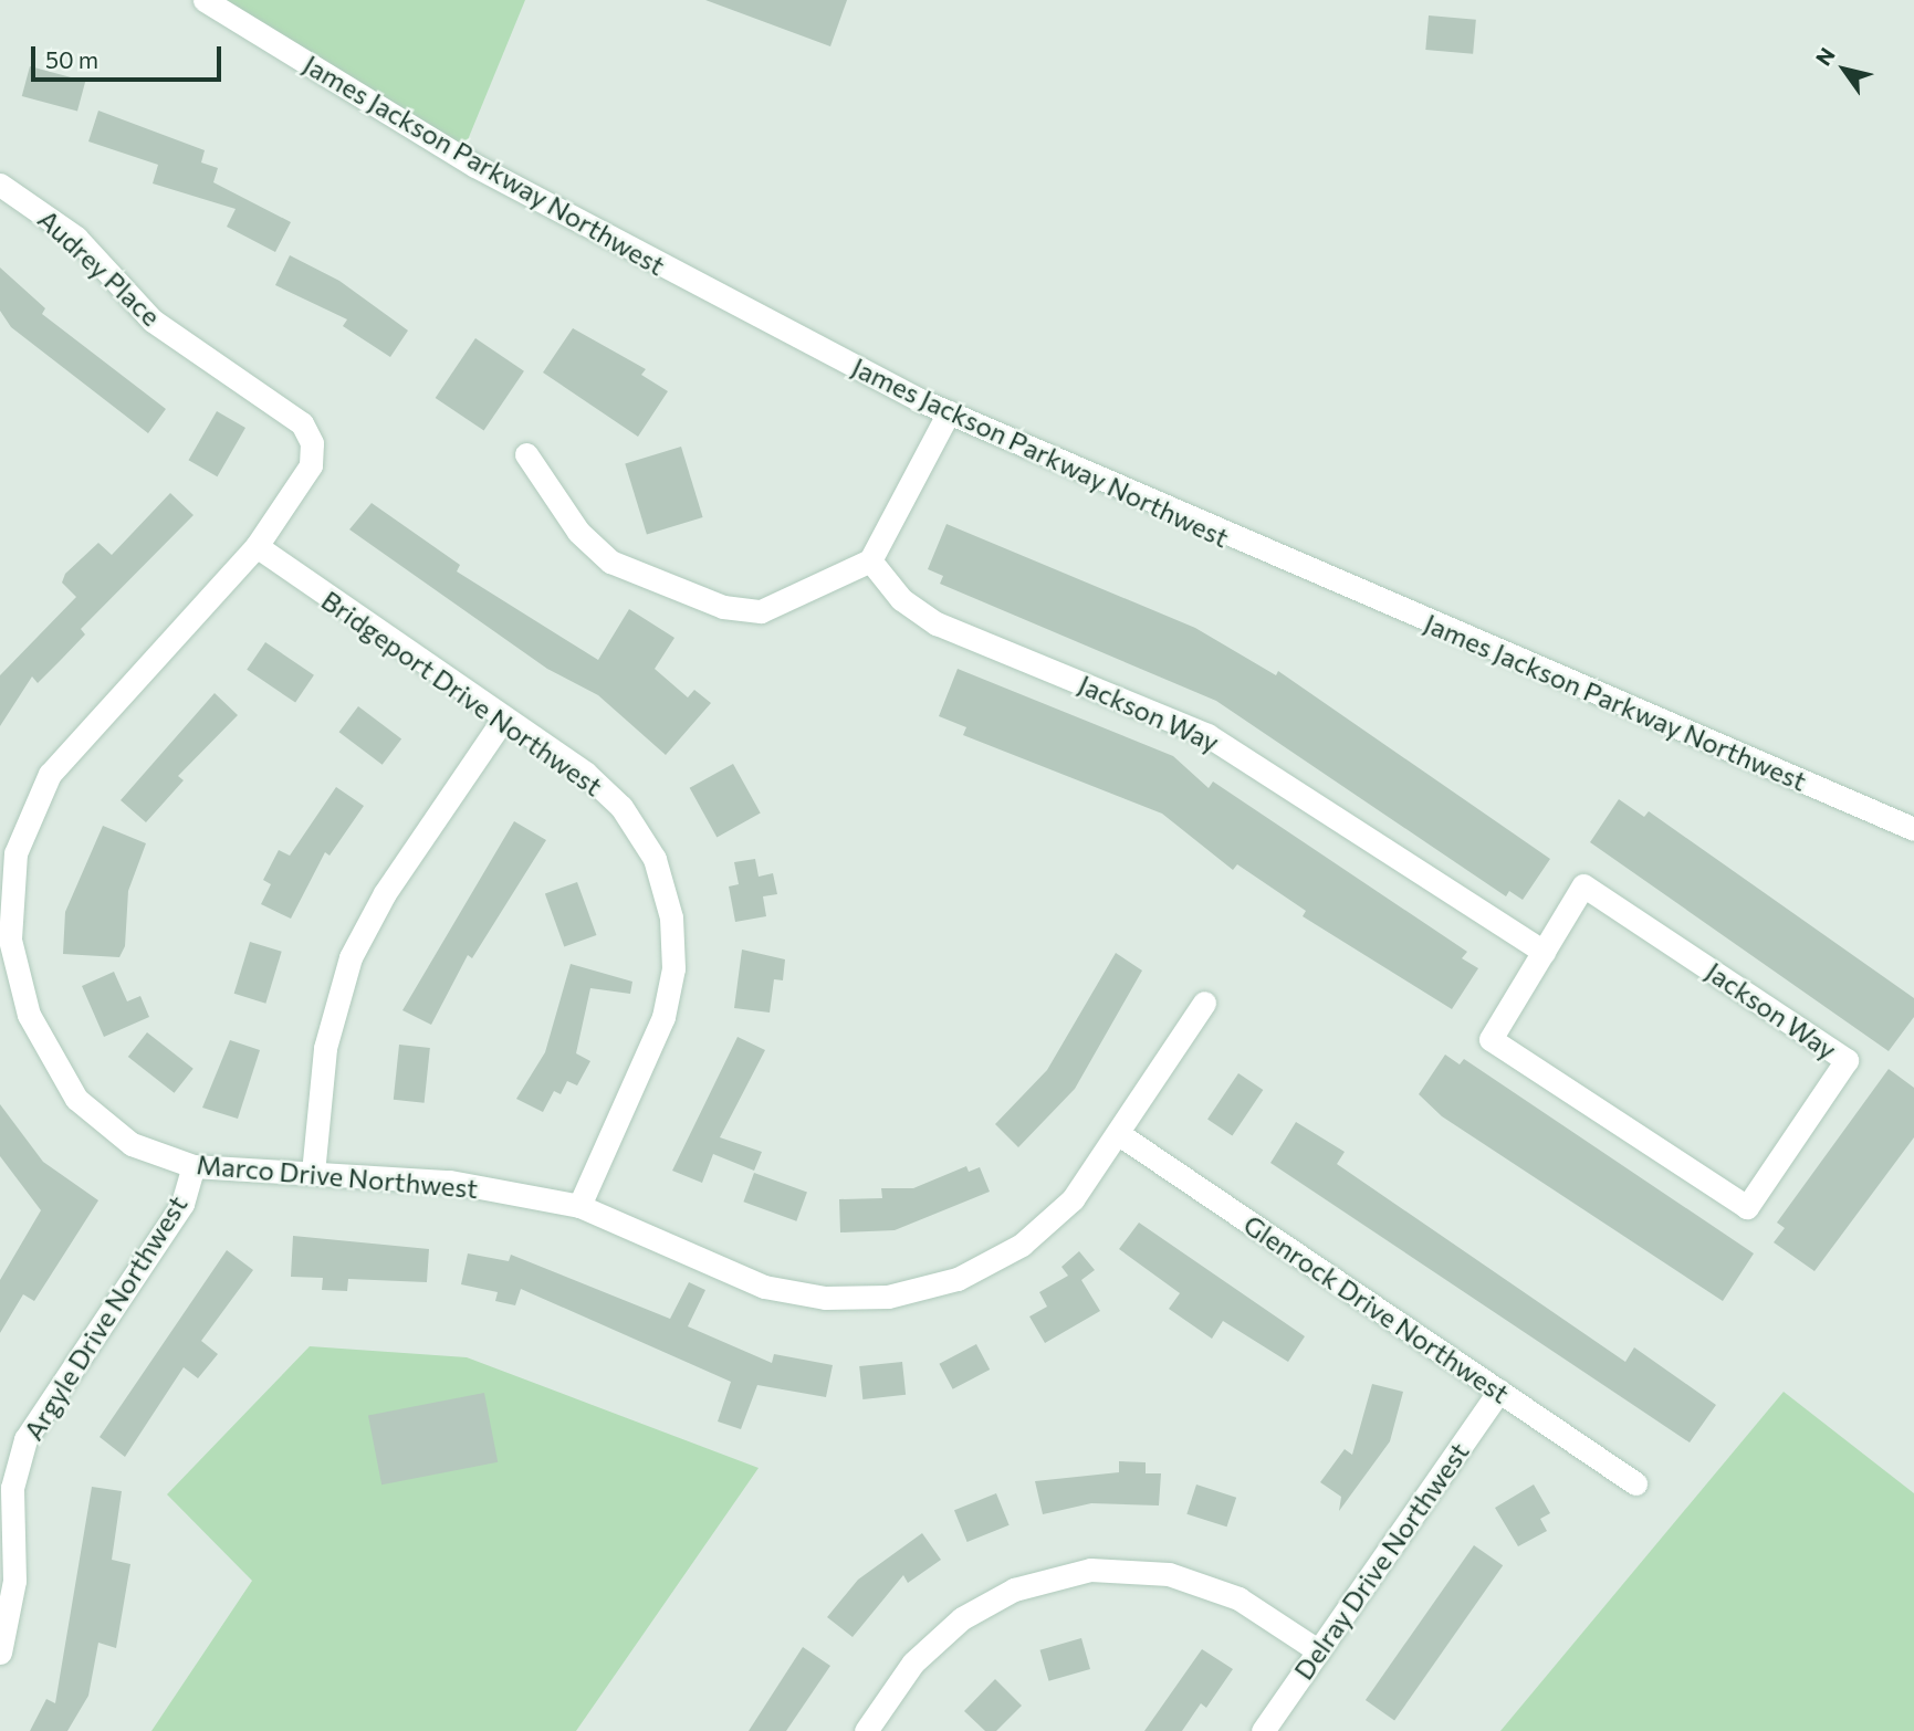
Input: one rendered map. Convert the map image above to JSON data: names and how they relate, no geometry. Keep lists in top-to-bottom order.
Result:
{
  "streets": {
    "street": [
      "James Jackson Parkway Northwest",
      "Audrey Place",
      "Bridgeport Drive Northwest",
      "Jackson Way",
      "Marco Drive Northwest",
      "Glenrock Drive Northwest",
      "Argyle Drive Northwest",
      "Delray Drive Northwest"
    ]
  },
  "crossings": [
    ["Audrey Place", "Marco Drive Northwest"],
    ["Bridgeport Drive Northwest", "Marco Drive Northwest"],
    ["Marco Drive Northwest", "Glenrock Drive Northwest"],
    ["Marco Drive Northwest", "Argyle Drive Northwest"],
    ["Glenrock Drive Northwest", "Delray Drive Northwest"]
  ],
  "scale_bar": "50 m",
  "north": "top left"
}
